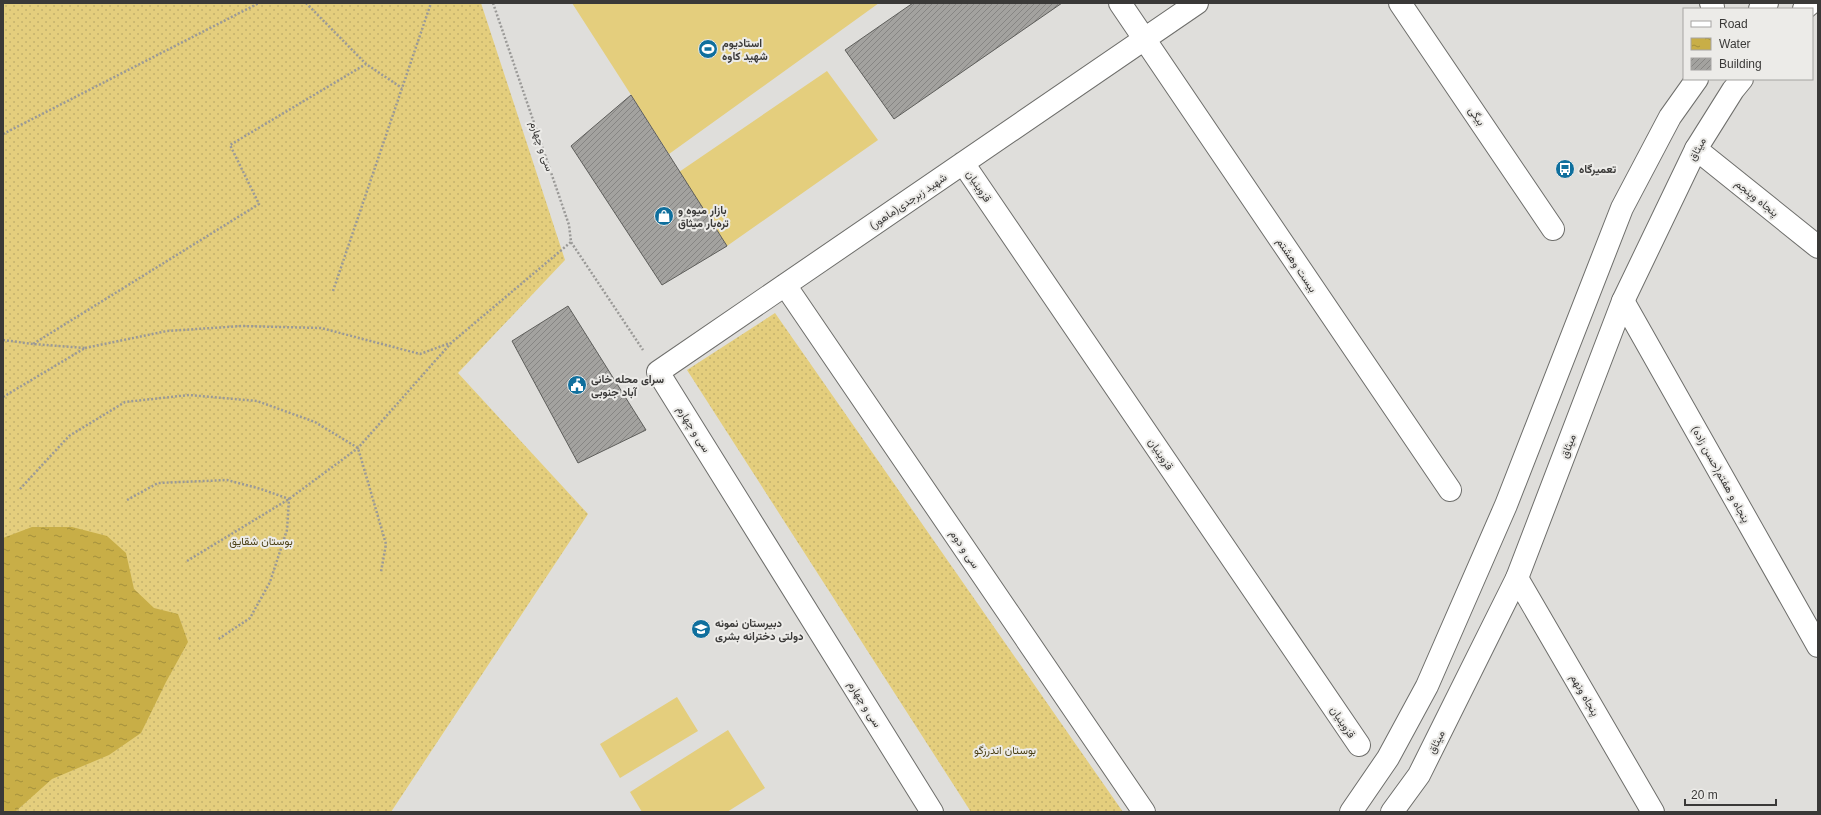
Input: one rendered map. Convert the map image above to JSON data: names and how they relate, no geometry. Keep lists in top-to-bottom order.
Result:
{
  "streets": {
    "street": [
      "بیگی",
      "سی و چهارم",
      "میثاق",
      "قزوینیان",
      "پنجاه وپنجم",
      "شهید زبرجدی(ماهور)",
      "بیست وهشتم",
      "(حسن زاده)پنجاه و هفتم",
      "سی و دوم",
      "پنجاه ونهم"
    ]
  },
  "crossings": [
    ["سی و چهارم", "شهید زبرجدی(ماهور)"],
    ["میثاق", "پنجاه وپنجم"],
    ["میثاق", "(حسن زاده)پنجاه و هفتم"],
    ["میثاق", "پنجاه ونهم"],
    ["قزوینیان", "شهید زبرجدی(ماهور)"],
    ["شهید زبرجدی(ماهور)", "بیست وهشتم"],
    ["شهید زبرجدی(ماهور)", "سی و دوم"]
  ],
  "parks": ["بوستان شقایق", "بوستان اندرزگو"],
  "places": {
    "sports": ["استادیوم شهید کاوه"],
    "bus stop": ["تعمیرگاه"],
    "shop": ["بازار میوه و تره‌بار میثاق"],
    "public building": ["سرای محله خانی آباد جنوبی"],
    "school or university": ["دبیرستان نمونه دولتی دخترانه بشری"]
  },
  "legend": ["Road", "Water", "Building"],
  "scale_bar": "20 m"
}
